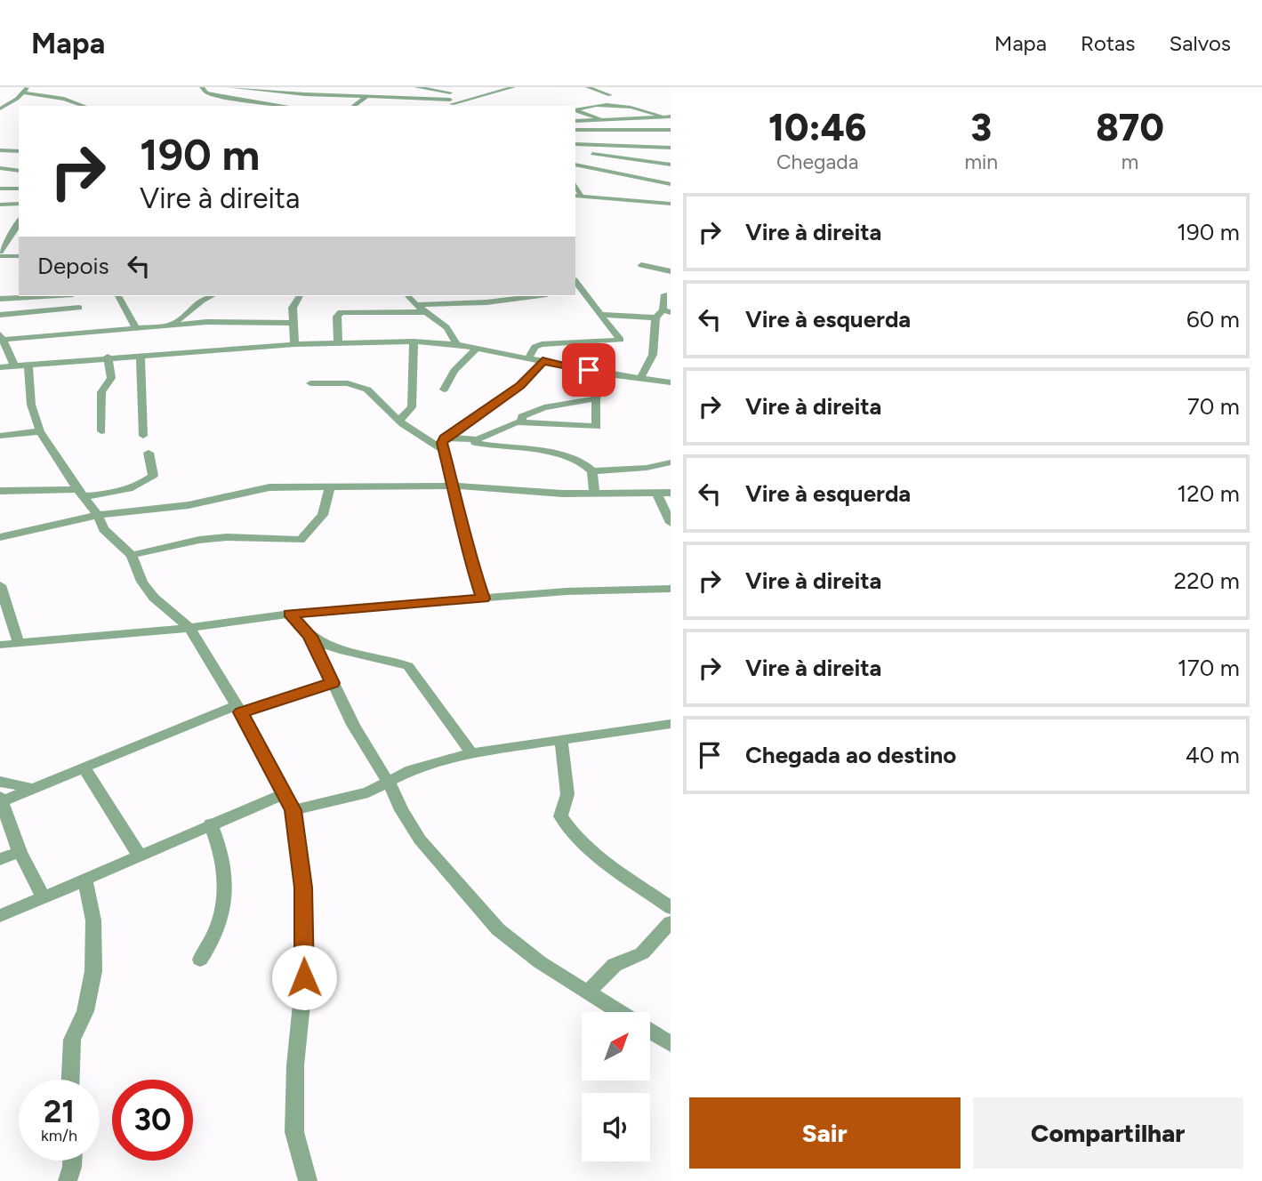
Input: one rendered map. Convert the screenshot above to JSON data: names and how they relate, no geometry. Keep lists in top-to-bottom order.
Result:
{
  "north": "top right",
  "page": {
    "header": "Mapa",
    "nav": ["Mapa", "Rotas", "Salvos"],
    "eta": [
      "10:46",
      "Chegada",
      "3",
      "min",
      "870",
      "m"
    ],
    "turn": ["190 m", "Vire à direita"],
    "list": [
      {
        "name": "Vire à direita",
        "value": "190 m"
      },
      {
        "name": "Vire à esquerda",
        "value": "60 m"
      },
      {
        "name": "Vire à direita",
        "value": "70 m"
      },
      {
        "name": "Vire à esquerda",
        "value": "120 m"
      },
      {
        "name": "Vire à direita",
        "value": "220 m"
      },
      {
        "name": "Vire à direita",
        "value": "170 m"
      },
      {
        "name": "Chegada ao destino",
        "value": "40 m"
      }
    ],
    "then": "Depois",
    "speed": "21 km/h",
    "limit": "30",
    "buttons": ["Sair", "Compartilhar"]
  }
}
